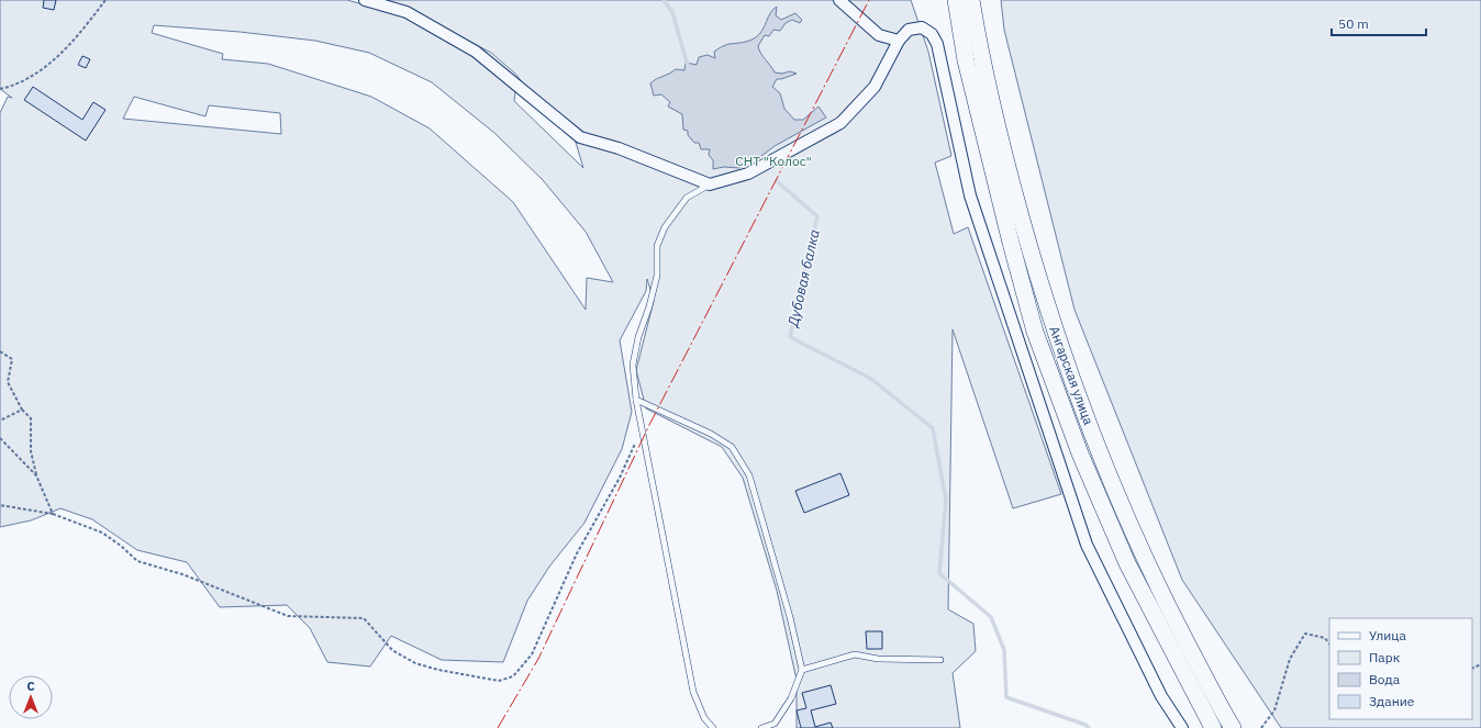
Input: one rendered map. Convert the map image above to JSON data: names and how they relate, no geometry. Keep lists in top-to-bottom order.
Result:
{
  "streets": {
    "main road": ["Ангарская улица"]
  },
  "water": ["Дубовая балка"],
  "parks": ["СНТ \"Колос\""],
  "legend": [
    "Улица",
    "Парк",
    "Вода",
    "Здание"
  ],
  "scale_bar": "50 m",
  "north": "top"
}
